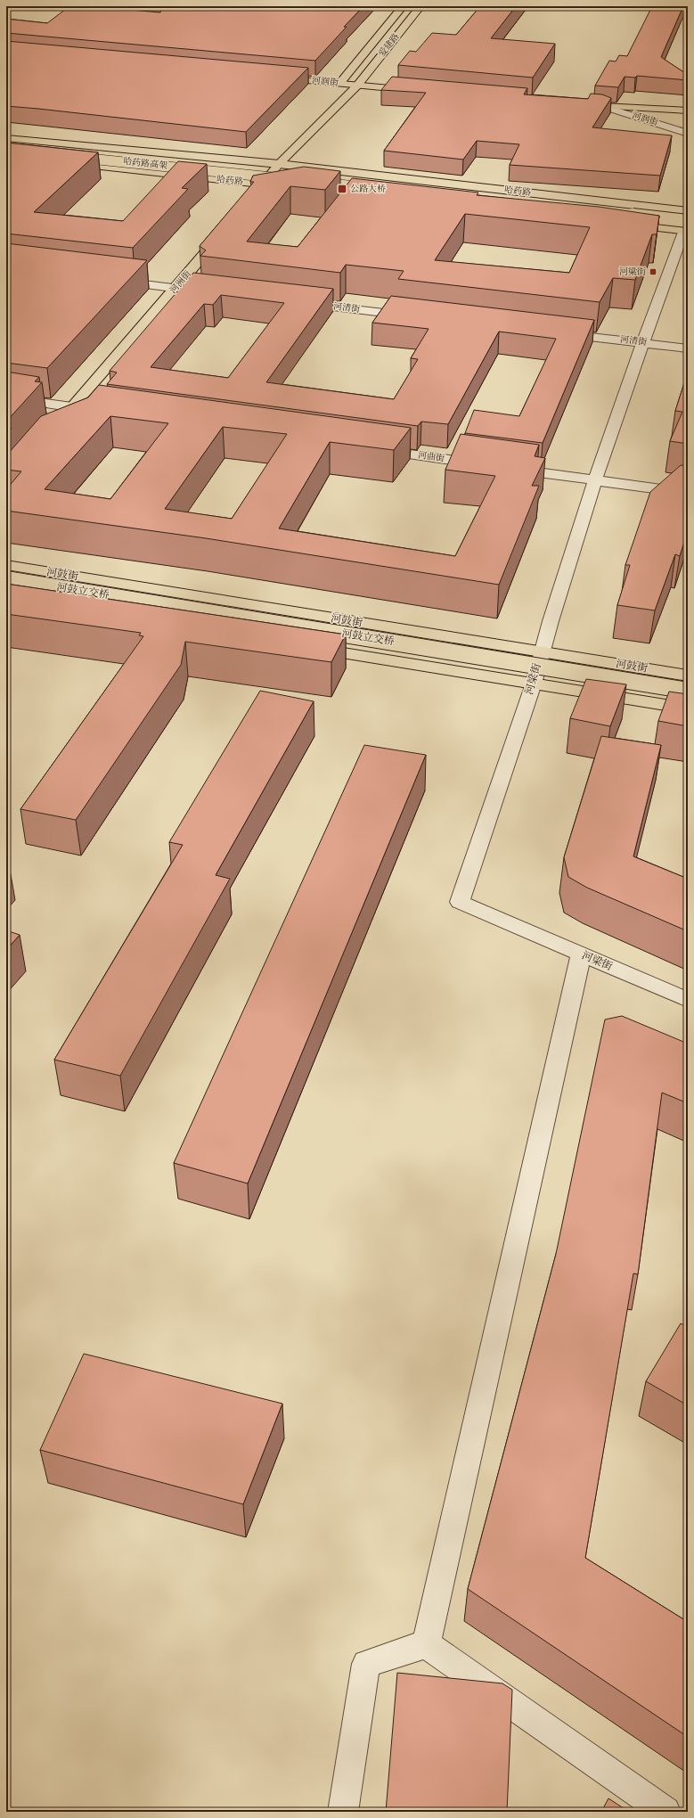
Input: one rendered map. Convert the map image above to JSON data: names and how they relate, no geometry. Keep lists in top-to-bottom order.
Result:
{
  "streets": {
    "main road": [
      "爱建路",
      "河润街",
      "哈药路高架",
      "哈药路",
      "河洲街",
      "河鼓街",
      "河鼓立交桥"
    ],
    "street": ["河清街", "河曲街", "河梁街"]
  },
  "crossings": [
    ["爱建路", "河润街"],
    ["哈药路高架", "哈药路"],
    ["河清街", "河梁街"],
    ["河鼓街", "河梁街"]
  ],
  "places": {
    "transit": ["公路大桥", "河梁街"]
  }
}
